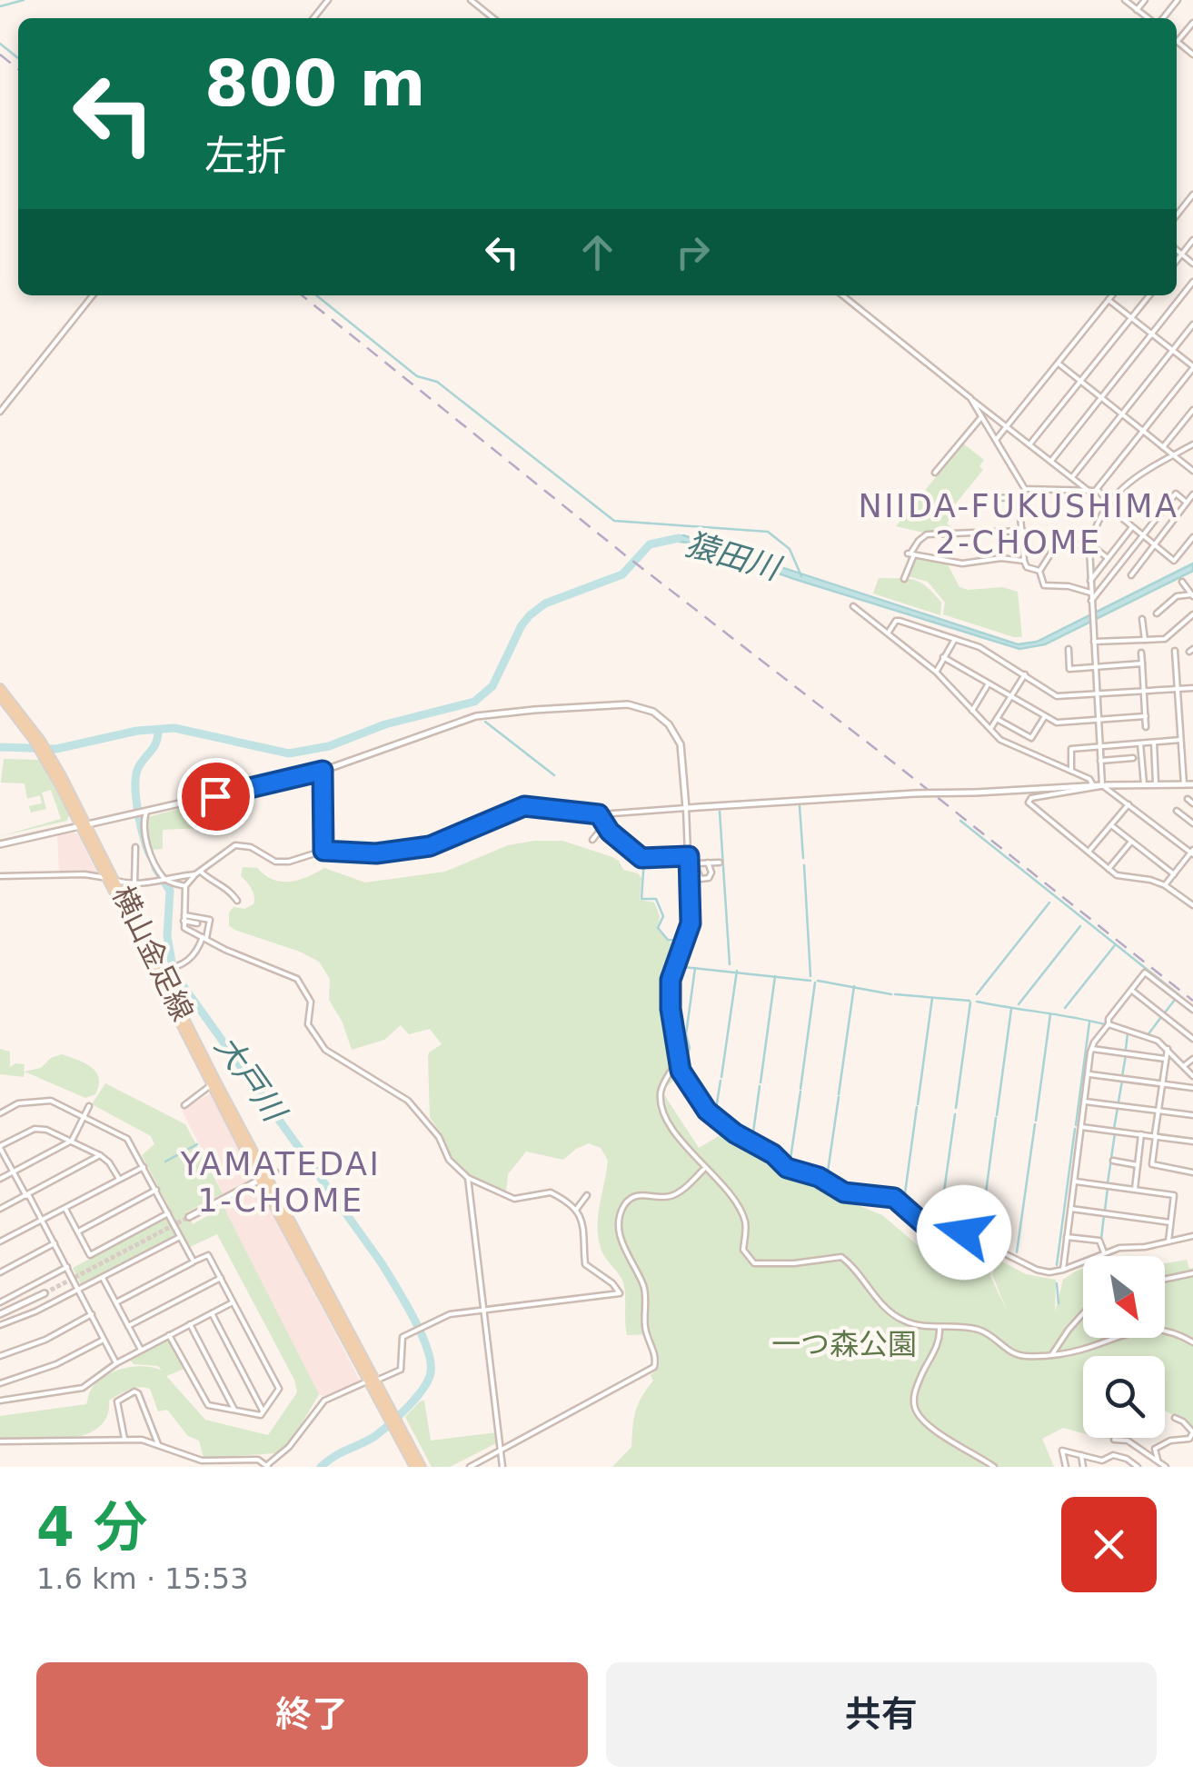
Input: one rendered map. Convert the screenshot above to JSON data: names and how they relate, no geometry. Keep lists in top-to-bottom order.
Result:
{
  "streets": {
    "main road": ["横山金足線"]
  },
  "districts": ["NIIDA-FUKUSHIMA 2-CHOME", "YAMATEDAI 1-CHOME"],
  "water": ["猿田川", "大戸川"],
  "parks": ["一つ森公園"],
  "north": "bottom right",
  "page": {
    "turn": ["800 m", "左折"],
    "heading": ["4 分", "1.6 km · 15:53"],
    "buttons": ["終了", "共有"]
  }
}
